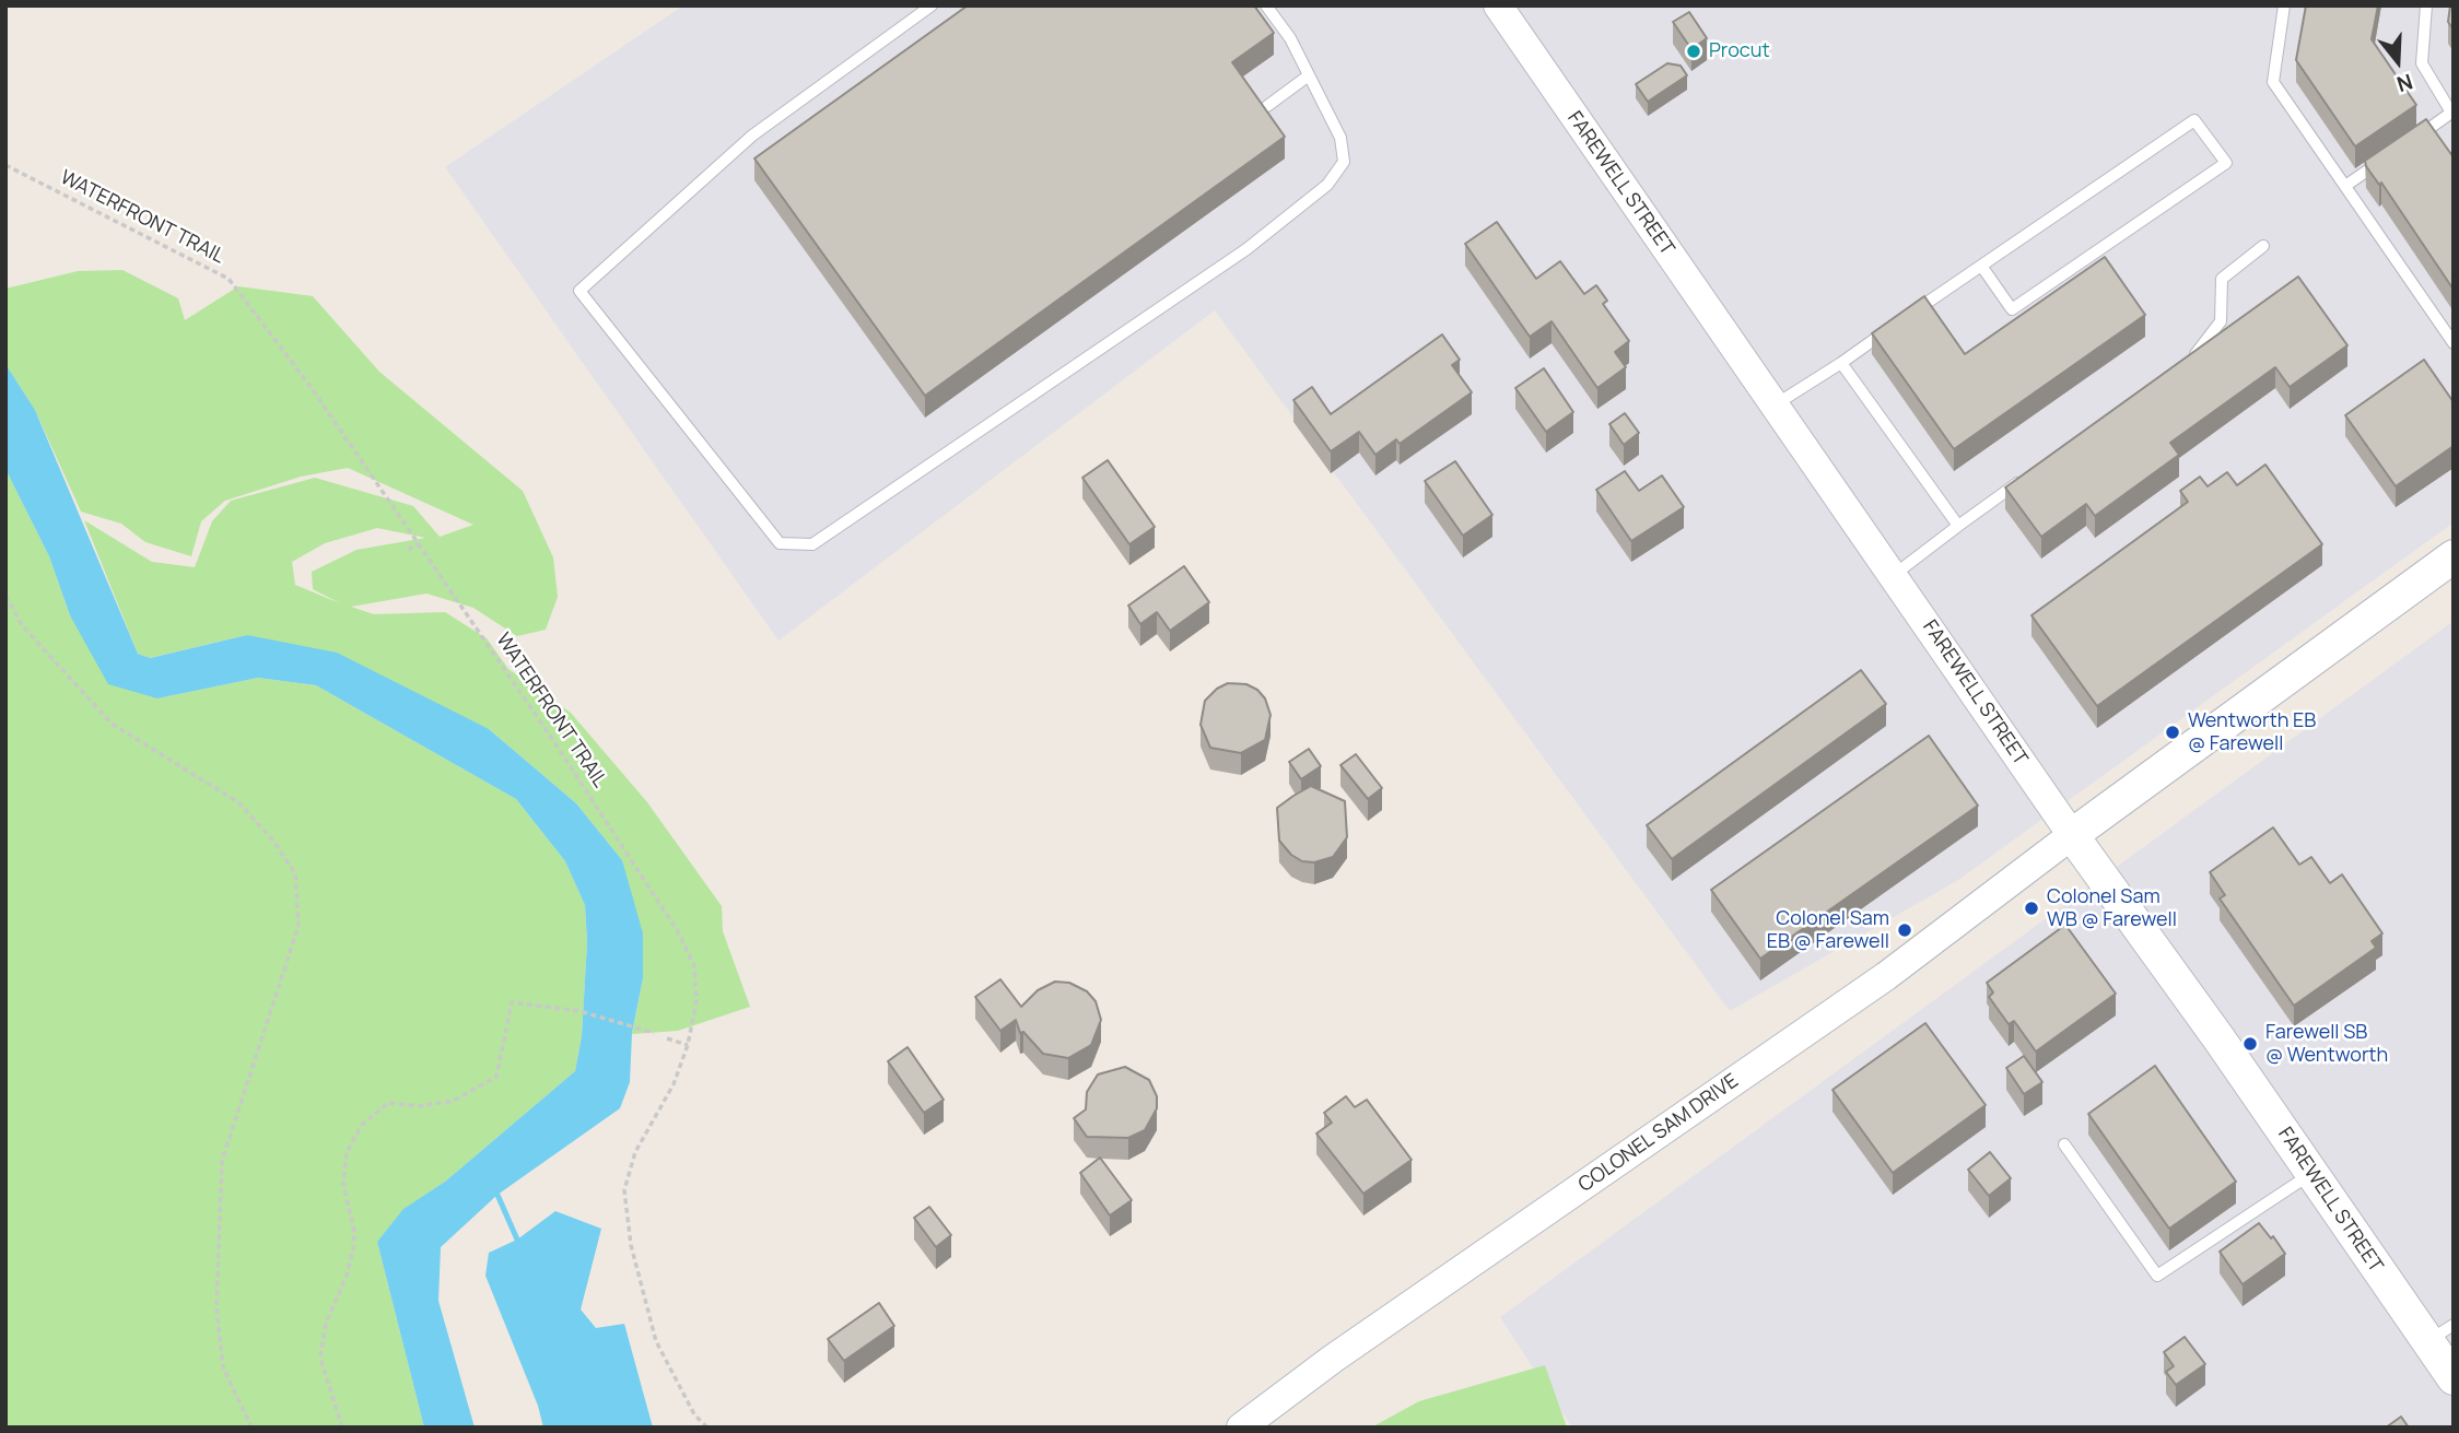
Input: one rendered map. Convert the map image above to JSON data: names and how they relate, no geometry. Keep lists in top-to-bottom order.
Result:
{
  "streets": {
    "main road": ["FAREWELL STREET"],
    "street": ["COLONEL SAM DRIVE"],
    "path": ["WATERFRONT TRAIL"]
  },
  "crossings": [
    ["FAREWELL STREET", "COLONEL SAM DRIVE"]
  ],
  "places": [
    "Procut",
    "Wentworth EB @ Farewell",
    "Colonel Sam WB @ Farewell",
    "Colonel Sam EB @ Farewell",
    "Farewell SB @ Wentworth"
  ],
  "north": "bottom"
}
